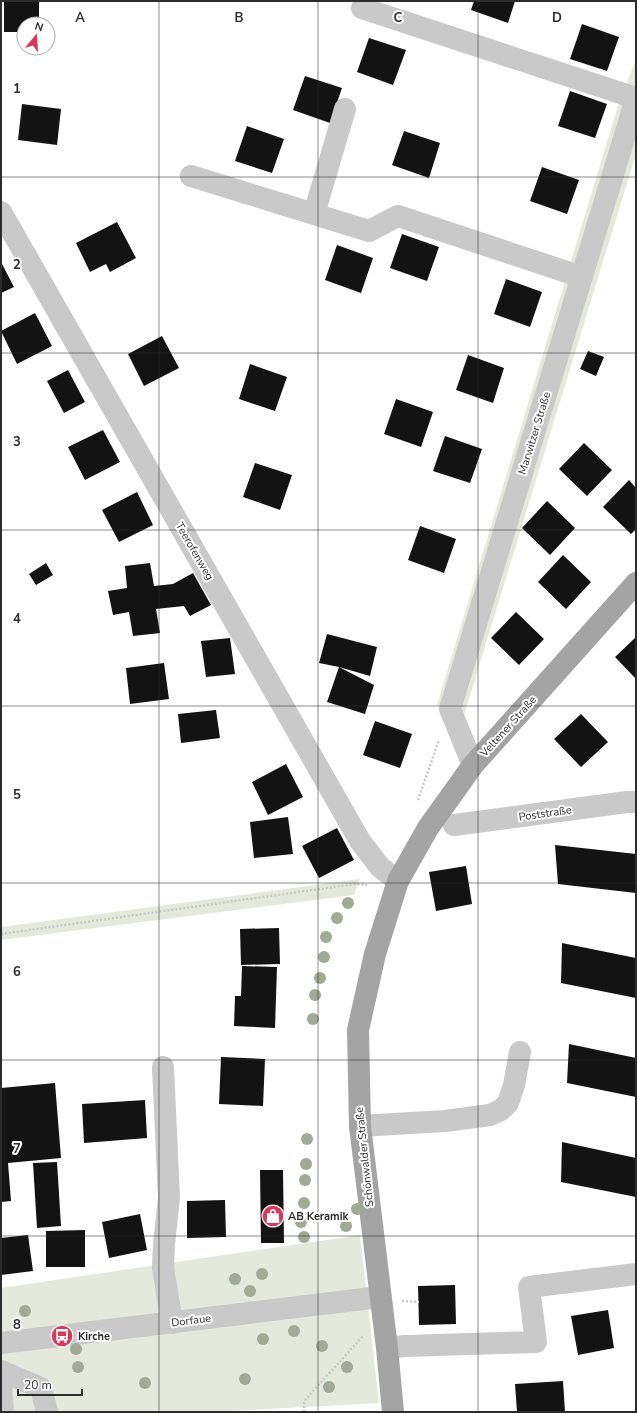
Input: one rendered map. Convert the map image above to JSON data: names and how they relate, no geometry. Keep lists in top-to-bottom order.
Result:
{
  "streets": {
    "main road": ["Veltener Straße", "Schönwalder Straße"],
    "street": [
      "Marwitzer Straße",
      "Teerofenweg",
      "Poststraße",
      "Dorfaue"
    ]
  },
  "crossings": [
    ["Teerofenweg", "Veltener Straße"],
    ["Teerofenweg", "Schönwalder Straße"],
    ["Veltener Straße", "Schönwalder Straße"],
    ["Schönwalder Straße", "Dorfaue"]
  ],
  "places": {
    "shop": ["AB Keramik"],
    "bus stop": ["Kirche"]
  },
  "scale_bar": "20 m",
  "north": "top",
  "grid": {
    "columns": [
      "A",
      "B",
      "C",
      "D"
    ],
    "rows": [
      "1",
      "2",
      "3",
      "4",
      "5",
      "6",
      "7",
      "8"
    ]
  }
}
